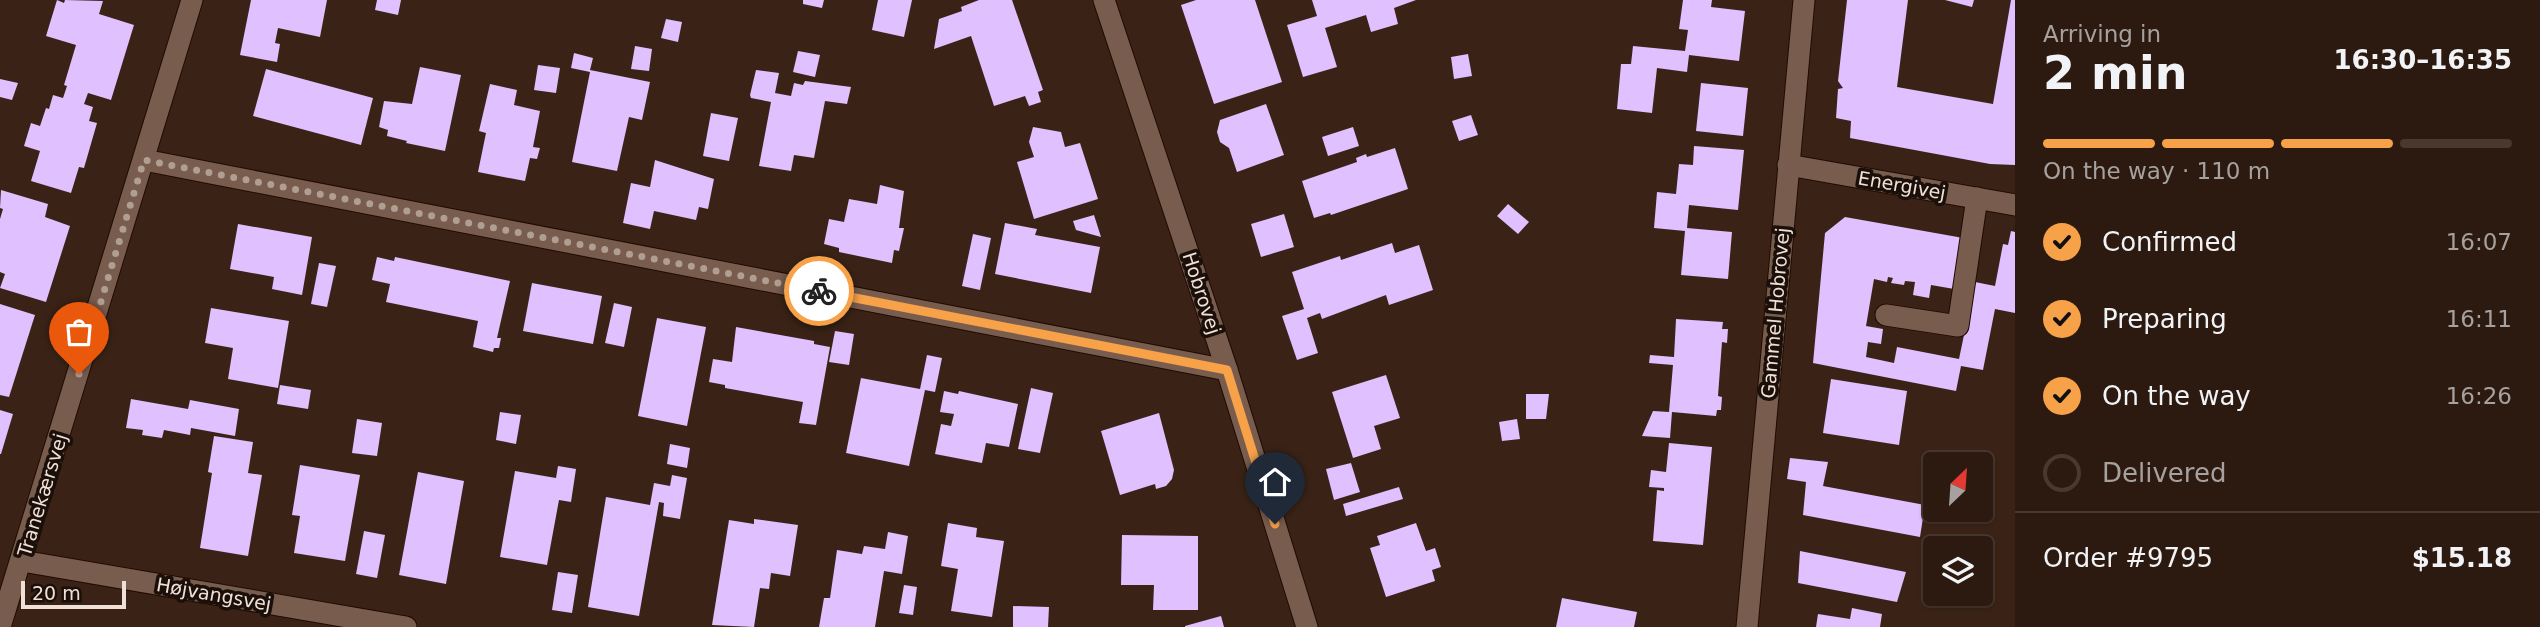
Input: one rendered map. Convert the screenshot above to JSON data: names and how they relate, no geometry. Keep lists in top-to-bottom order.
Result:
{
  "streets": {
    "street": [
      "Energivej",
      "Hobrovej",
      "Gammel Hobrovej",
      "Tranekærsvej",
      "Højvangsvej"
    ]
  },
  "crossings": [
    ["Energivej", "Gammel Hobrovej"],
    ["Tranekærsvej", "Højvangsvej"]
  ],
  "scale_bar": "20 m",
  "north": "top right",
  "page": {
    "heading": ["2 min", "Arriving in", "16:30–16:35"],
    "panel": ["Order #9795", "$15.18"],
    "bar": "On the way · 110 m",
    "list": [
      ["Confirmed", "16:07"],
      ["Preparing", "16:11"],
      ["On the way", "16:26"],
      "Delivered"
    ],
    "scale": "20 m"
  }
}
